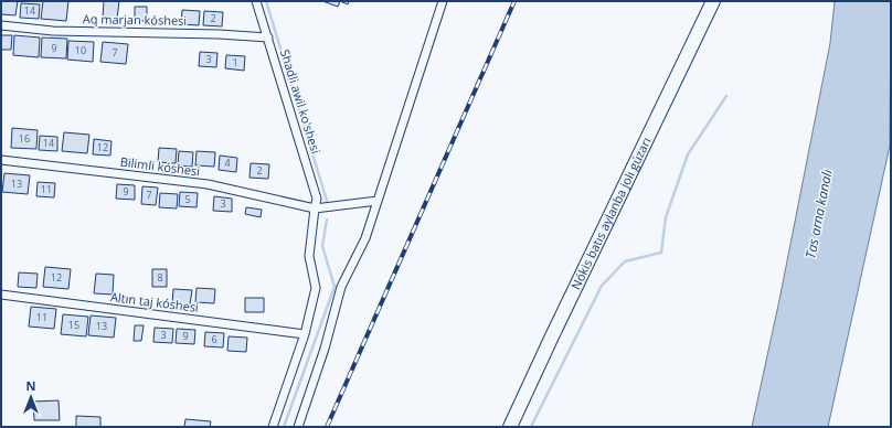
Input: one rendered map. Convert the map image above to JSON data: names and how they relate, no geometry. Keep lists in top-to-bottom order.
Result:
{
  "streets": {
    "main road": ["Nókis batıs aylanba jolı gúzarı"],
    "street": [
      "Aq marjan kóshesi",
      "Shadli awil ko'shesi",
      "Bilimli kóshesi",
      "Altın taj kóshesi"
    ]
  },
  "crossings": [
    ["Aq marjan kóshesi", "Shadli awil ko'shesi"],
    ["Shadli awil ko'shesi", "Bilimli kóshesi"],
    ["Shadli awil ko'shesi", "Altın taj kóshesi"]
  ],
  "water": ["Tas arna kanalı"],
  "house_numbers": [
    "14",
    "2",
    "9",
    "10",
    "7",
    "3",
    "1",
    "16",
    "14",
    "12",
    "4",
    "2",
    "13",
    "11",
    "9",
    "7",
    "5",
    "3",
    "12",
    "8",
    "11",
    "15",
    "13",
    "3",
    "9",
    "6"
  ],
  "north": "top"
}
